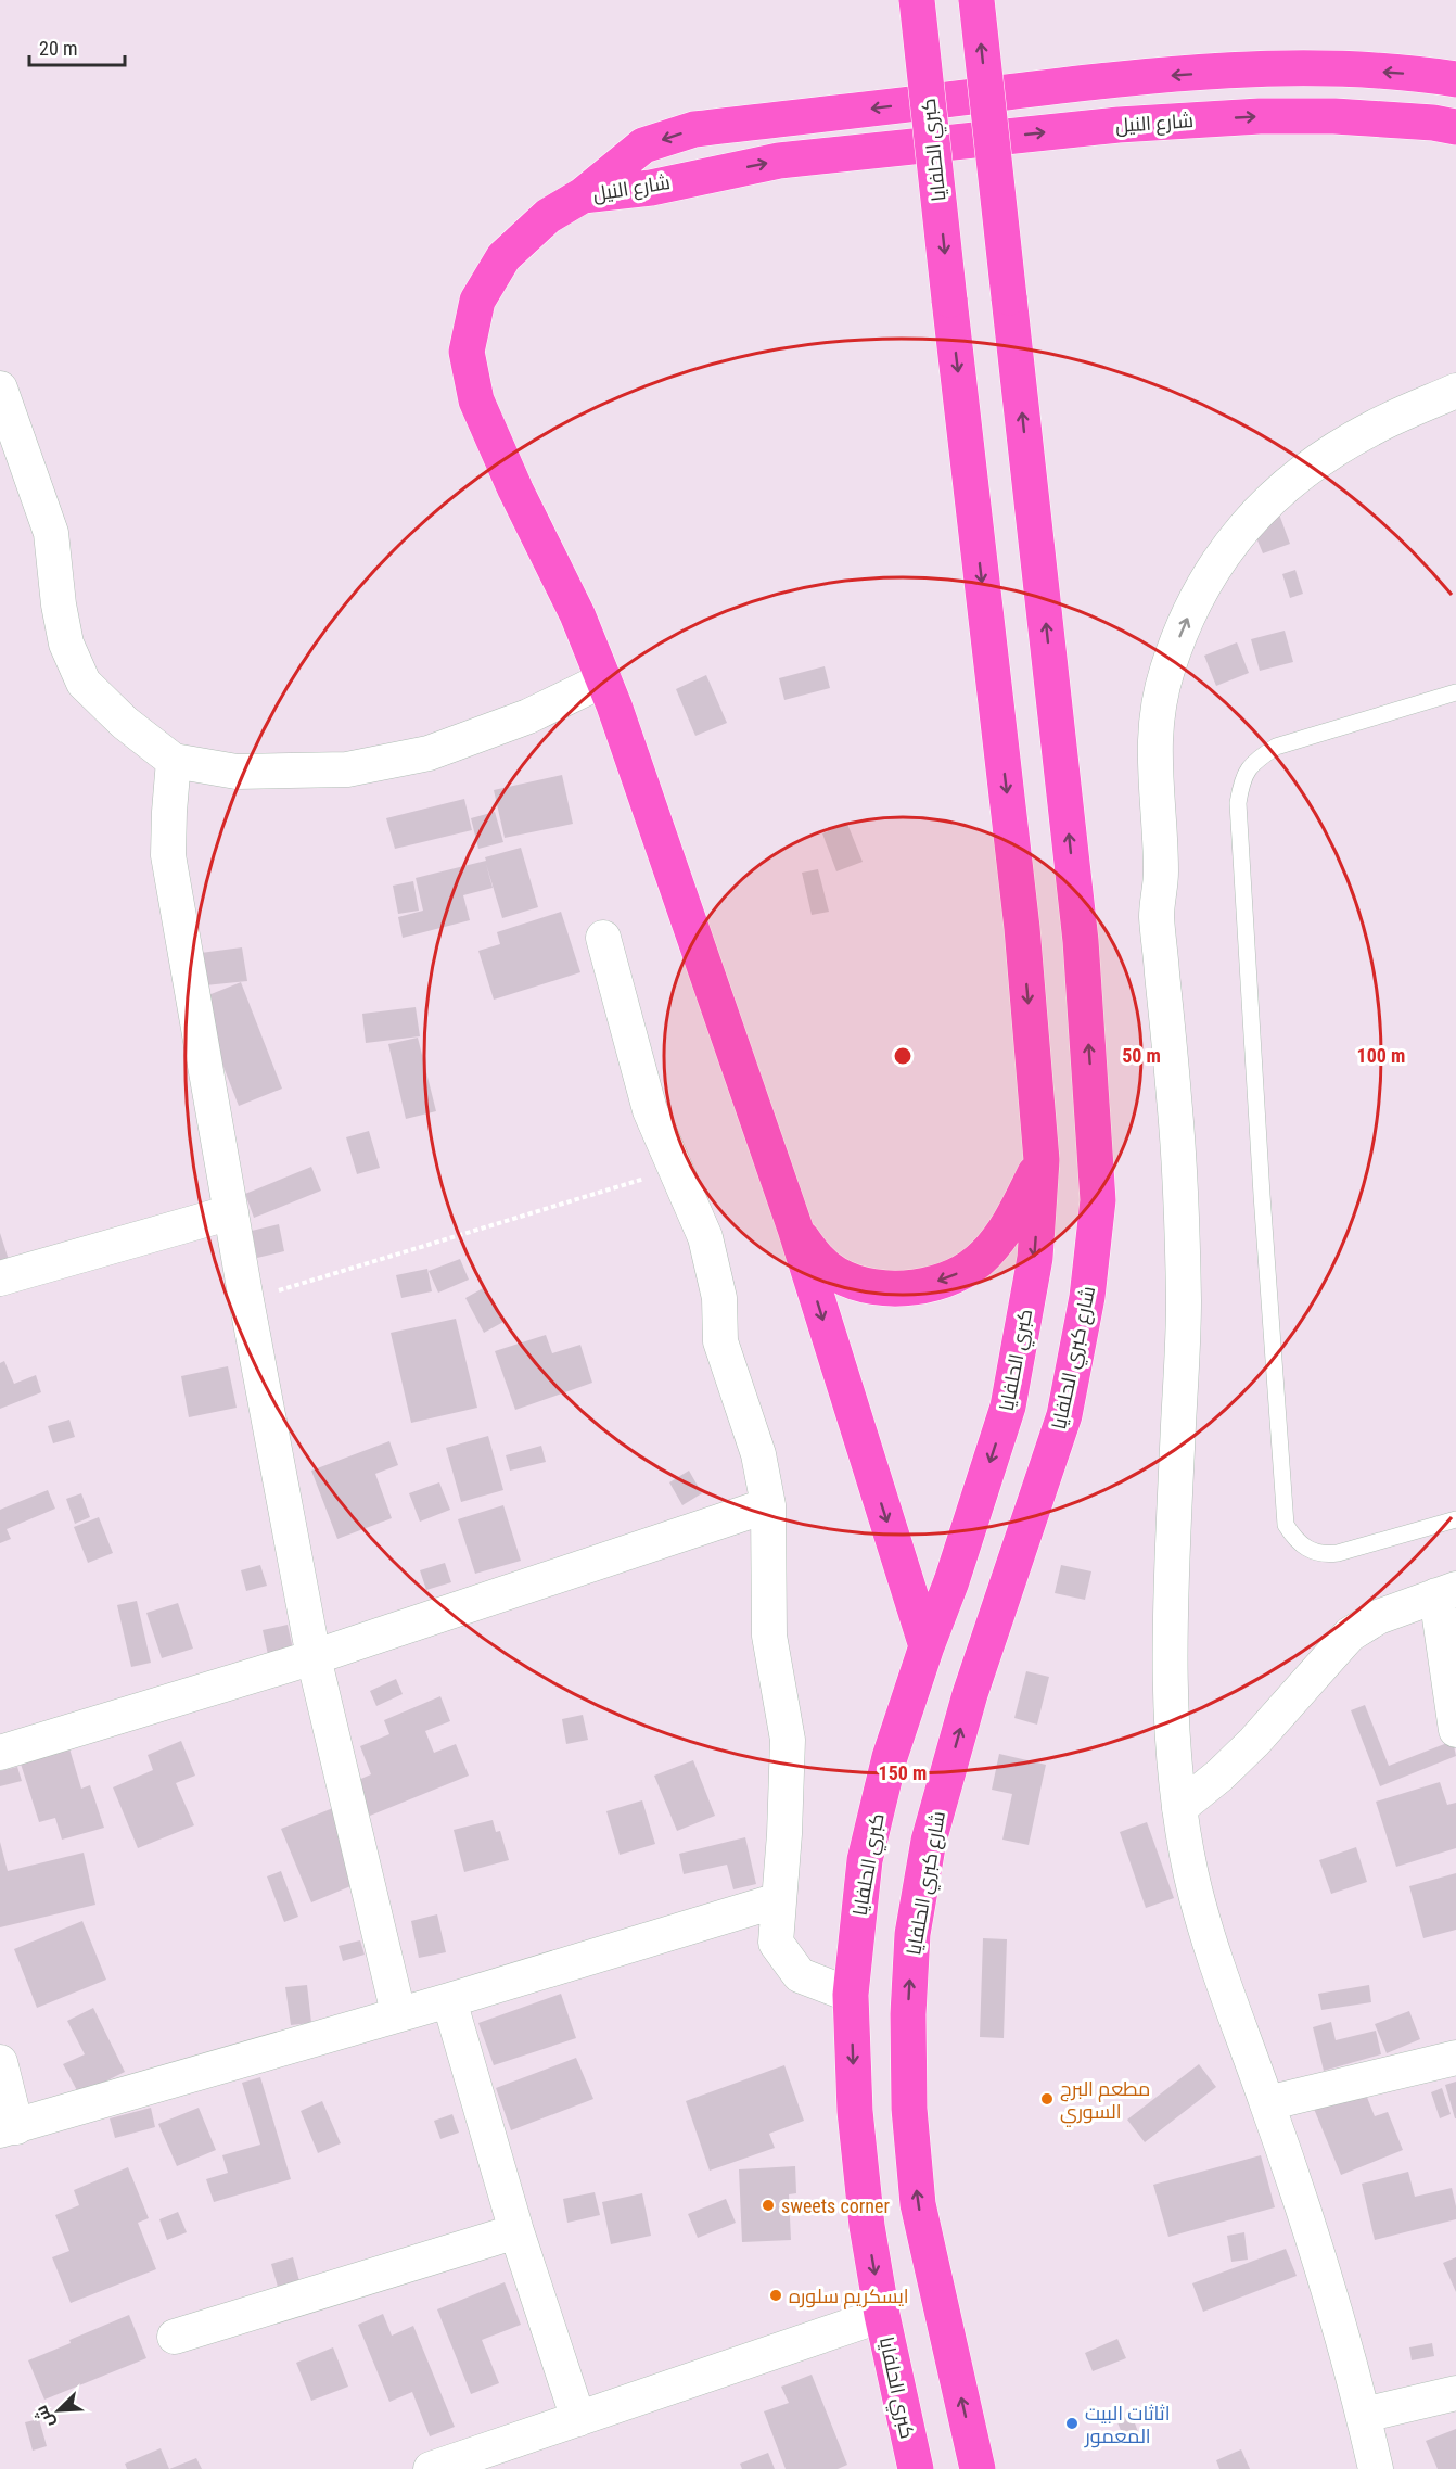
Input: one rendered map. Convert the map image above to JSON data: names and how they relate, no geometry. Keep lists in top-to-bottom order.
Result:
{
  "streets": {
    "main road": ["شارع النيل", "كبري الحلفايا", "شارع كبري الحلفايا"]
  },
  "one_way": ["شارع كبري الحلفايا"],
  "places": [
    "مطعم البرج السوري",
    "sweets corner",
    "ايسكريم سلوره",
    "اثاثات البيت المعمور"
  ],
  "scale_bar": "20 m",
  "north": "bottom left",
  "rings": ["50 m", "100 m", "150 m"]
}
